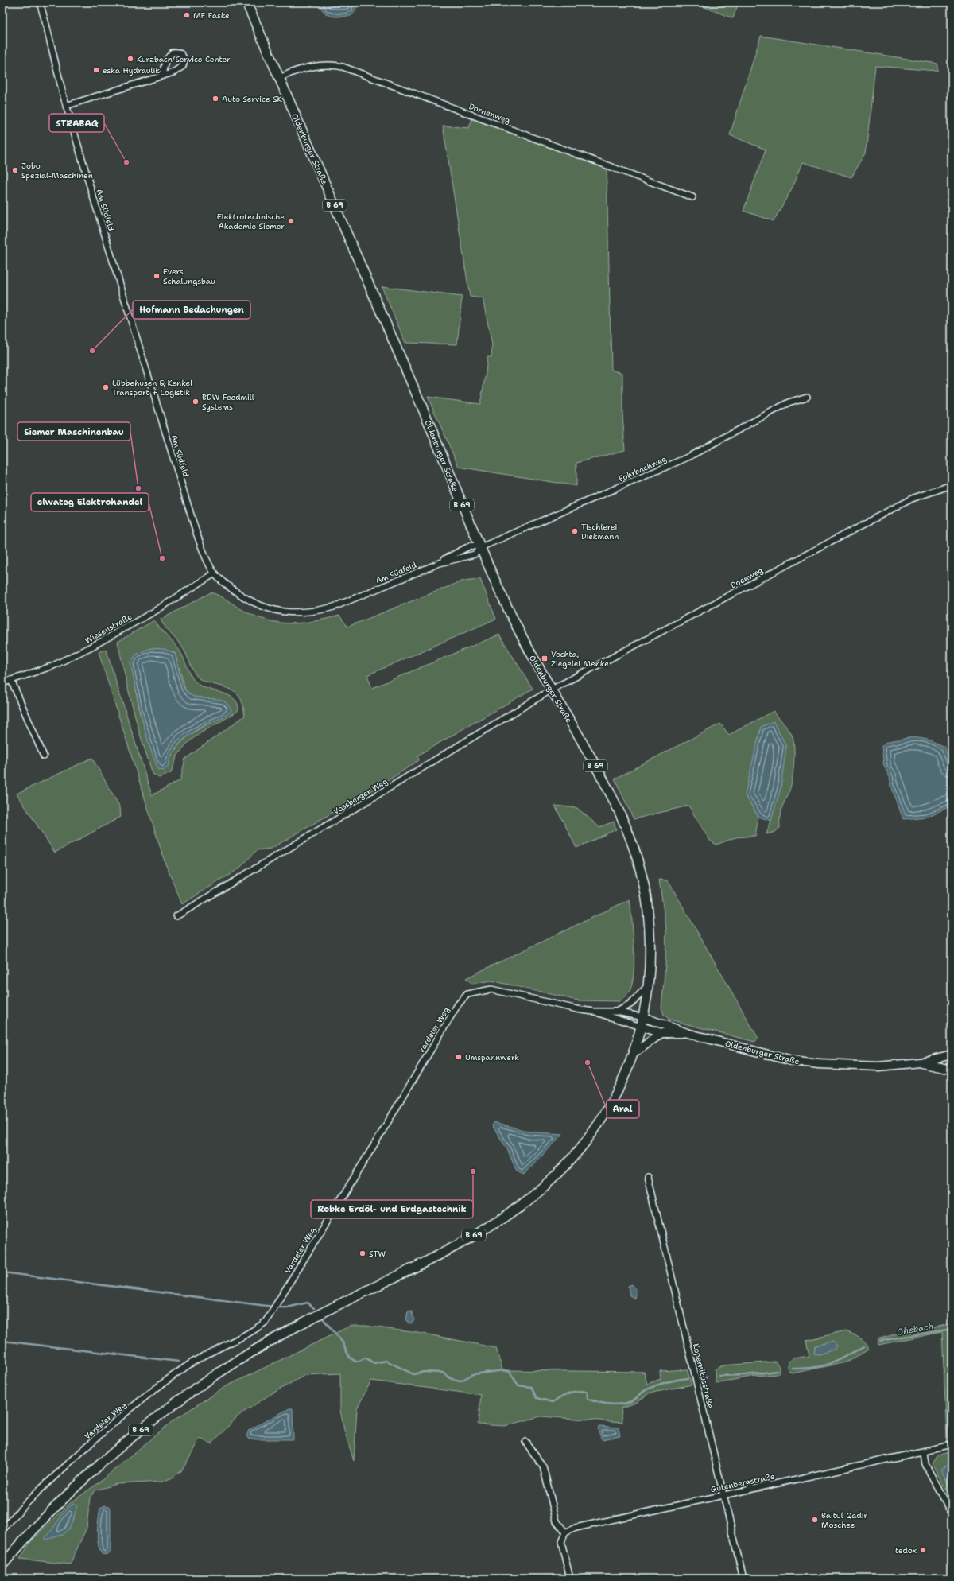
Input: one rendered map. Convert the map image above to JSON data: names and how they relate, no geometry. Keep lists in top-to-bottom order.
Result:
{
  "streets": {
    "main road": ["Oldenburger Straße", "B 69"],
    "street": [
      "Dornenweg",
      "Am Südfeld",
      "Fohrbachweg",
      "Doenweg",
      "Wiesenstraße",
      "Vossberger Weg",
      "Vardeler Weg",
      "Kopernikusstraße",
      "Gutenbergstraße"
    ]
  },
  "crossings": [
    ["Dornenweg", "Oldenburger Straße"],
    ["Oldenburger Straße", "B 69"],
    ["Oldenburger Straße", "Am Südfeld"],
    ["Oldenburger Straße", "Fohrbachweg"],
    ["Oldenburger Straße", "Doenweg"],
    ["Oldenburger Straße", "Vossberger Weg"],
    ["Oldenburger Straße", "Vardeler Weg"],
    ["B 69", "Vardeler Weg"],
    ["Am Südfeld", "Fohrbachweg"],
    ["Am Südfeld", "Wiesenstraße"],
    ["Doenweg", "Vossberger Weg"],
    ["Kopernikusstraße", "Gutenbergstraße"]
  ],
  "water": ["Ohebach"],
  "places": {
    "other": [
      "MF Faske",
      "Kurzbach Service Center",
      "eska Hydraulik",
      "Auto Service SK",
      "STRABAG",
      "Jobo Spezial-Maschinen",
      "Elektrotechnische Akademie Siemer",
      "Evers Schalungsbau",
      "Hofmann Bedachungen",
      "Lübbehusen & Kenkel Transport + Logistik",
      "BDW Feedmill Systems",
      "Siemer Maschinenbau",
      "Tischlerei Diekmann",
      "elwateg Elektrohandel",
      "Umspannwerk",
      "Aral",
      "Robke Erdöl- und Erdgastechnik",
      "STW",
      "Baitul Qadir Moschee",
      "tedox"
    ],
    "transit": ["Vechta, Ziegelei Menke"]
  }
}
